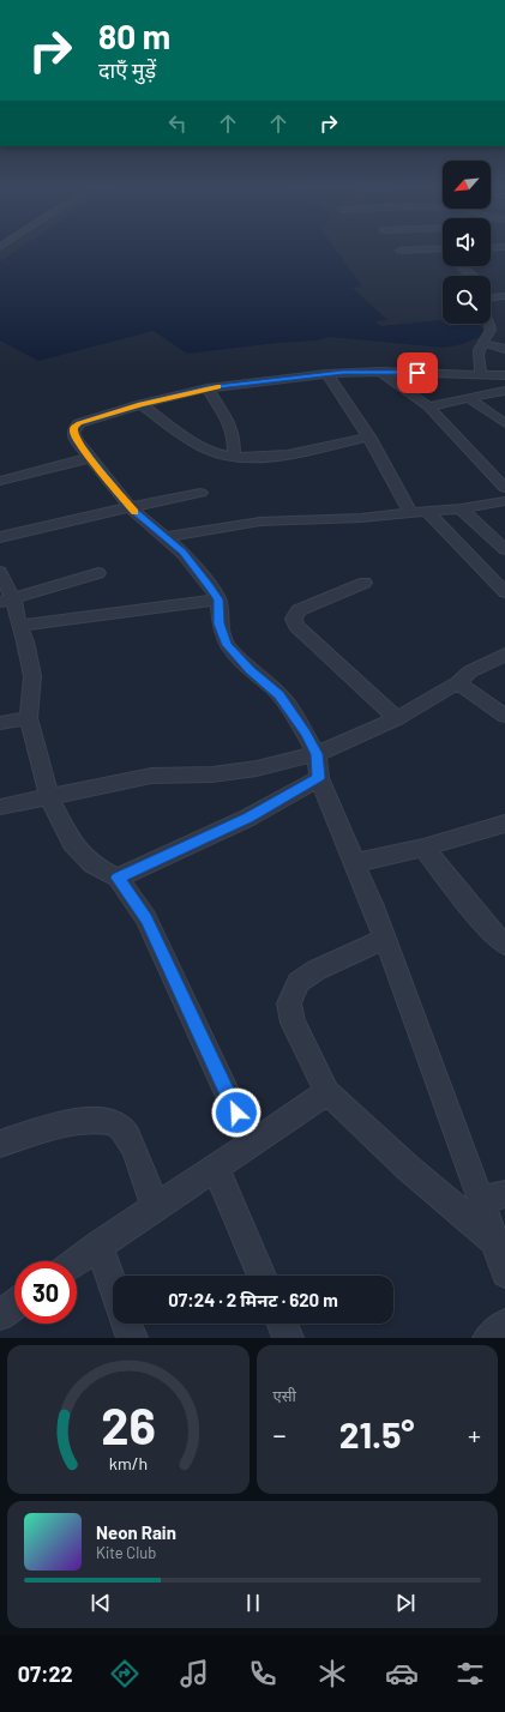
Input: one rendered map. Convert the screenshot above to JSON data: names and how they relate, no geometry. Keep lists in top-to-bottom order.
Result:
{
  "north": "bottom left",
  "page": {
    "turn": ["80 m", "दाएँ मुड़ें"],
    "limit": "30",
    "trip": "07:24 · 2 मिनट · 620 m",
    "tile": "एसी",
    "heat": ["−", "21.5°", "+"],
    "song": ["Neon Rain", "Kite Club"],
    "tabs": "07:22",
    "gauge": ["26", "km/h"]
  }
}
